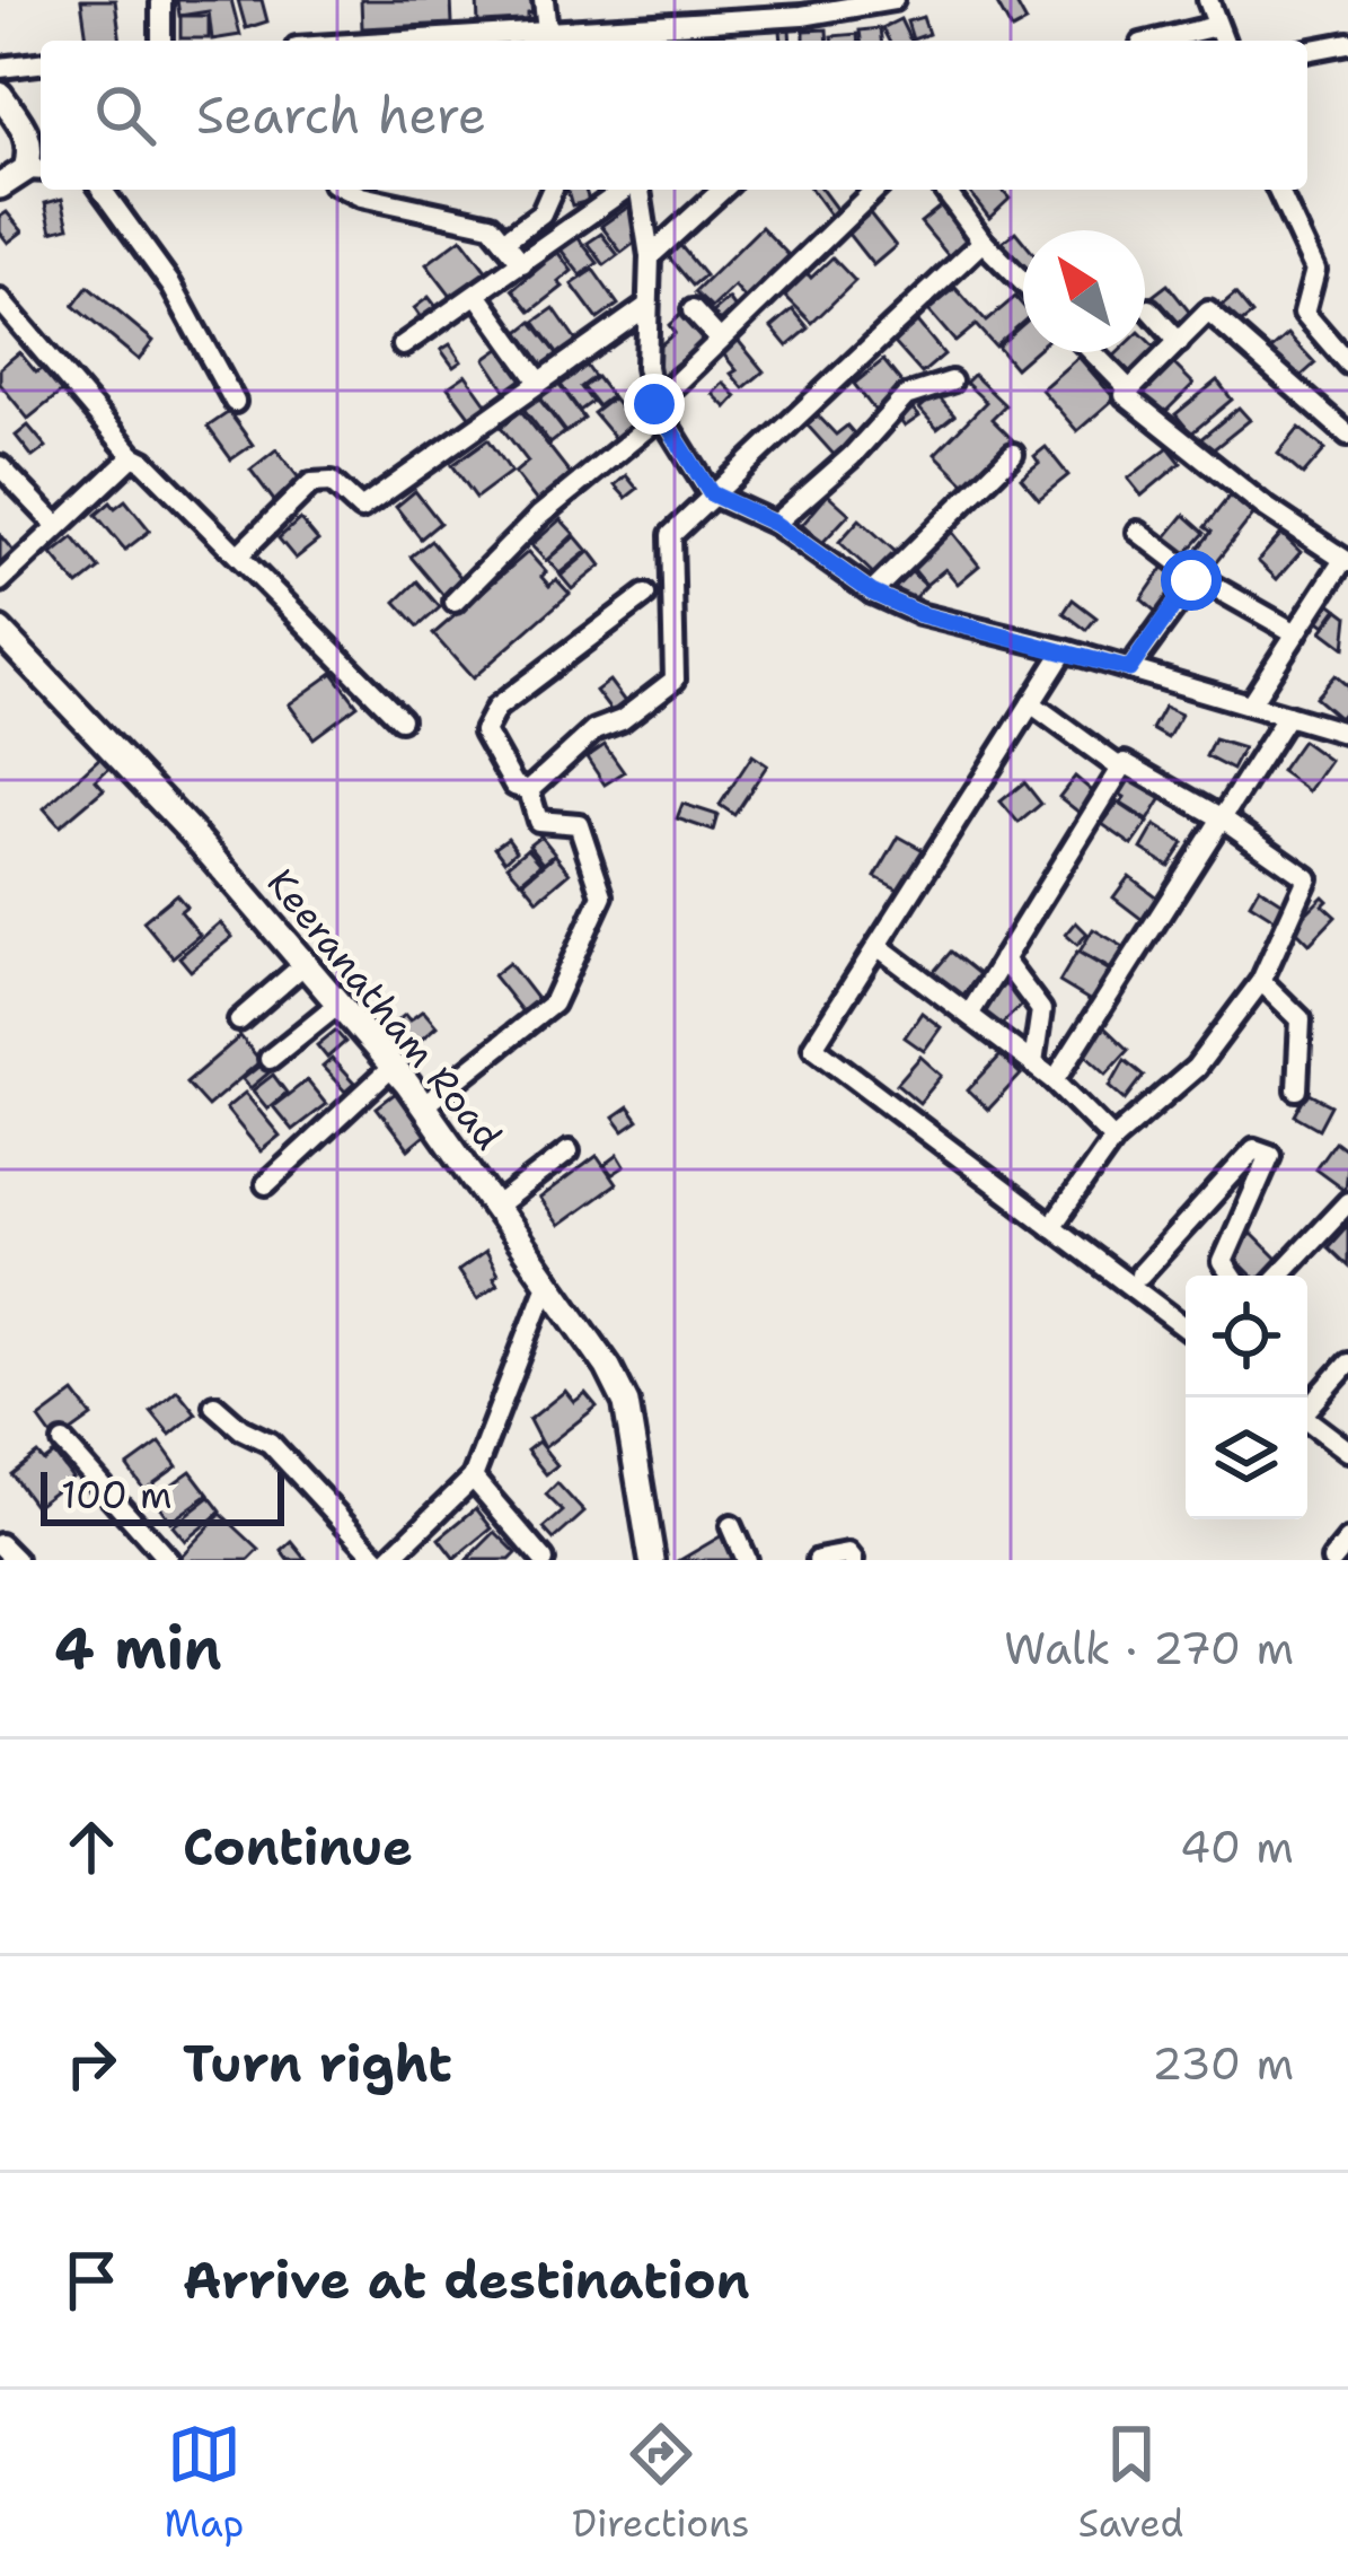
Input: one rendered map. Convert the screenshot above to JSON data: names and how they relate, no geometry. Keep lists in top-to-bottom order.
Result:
{
  "streets": {
    "street": ["Keeranatham Road"]
  },
  "scale_bar": "100 m",
  "north": "top left",
  "page": {
    "search": "Search here",
    "scale": "100 m",
    "heading": ["4 min", "Walk · 270 m"],
    "list": [
      ["Continue", "40 m"],
      ["Turn right", "230 m"],
      "Arrive at destination"
    ],
    "nav": ["Map", "Directions", "Saved"]
  }
}
